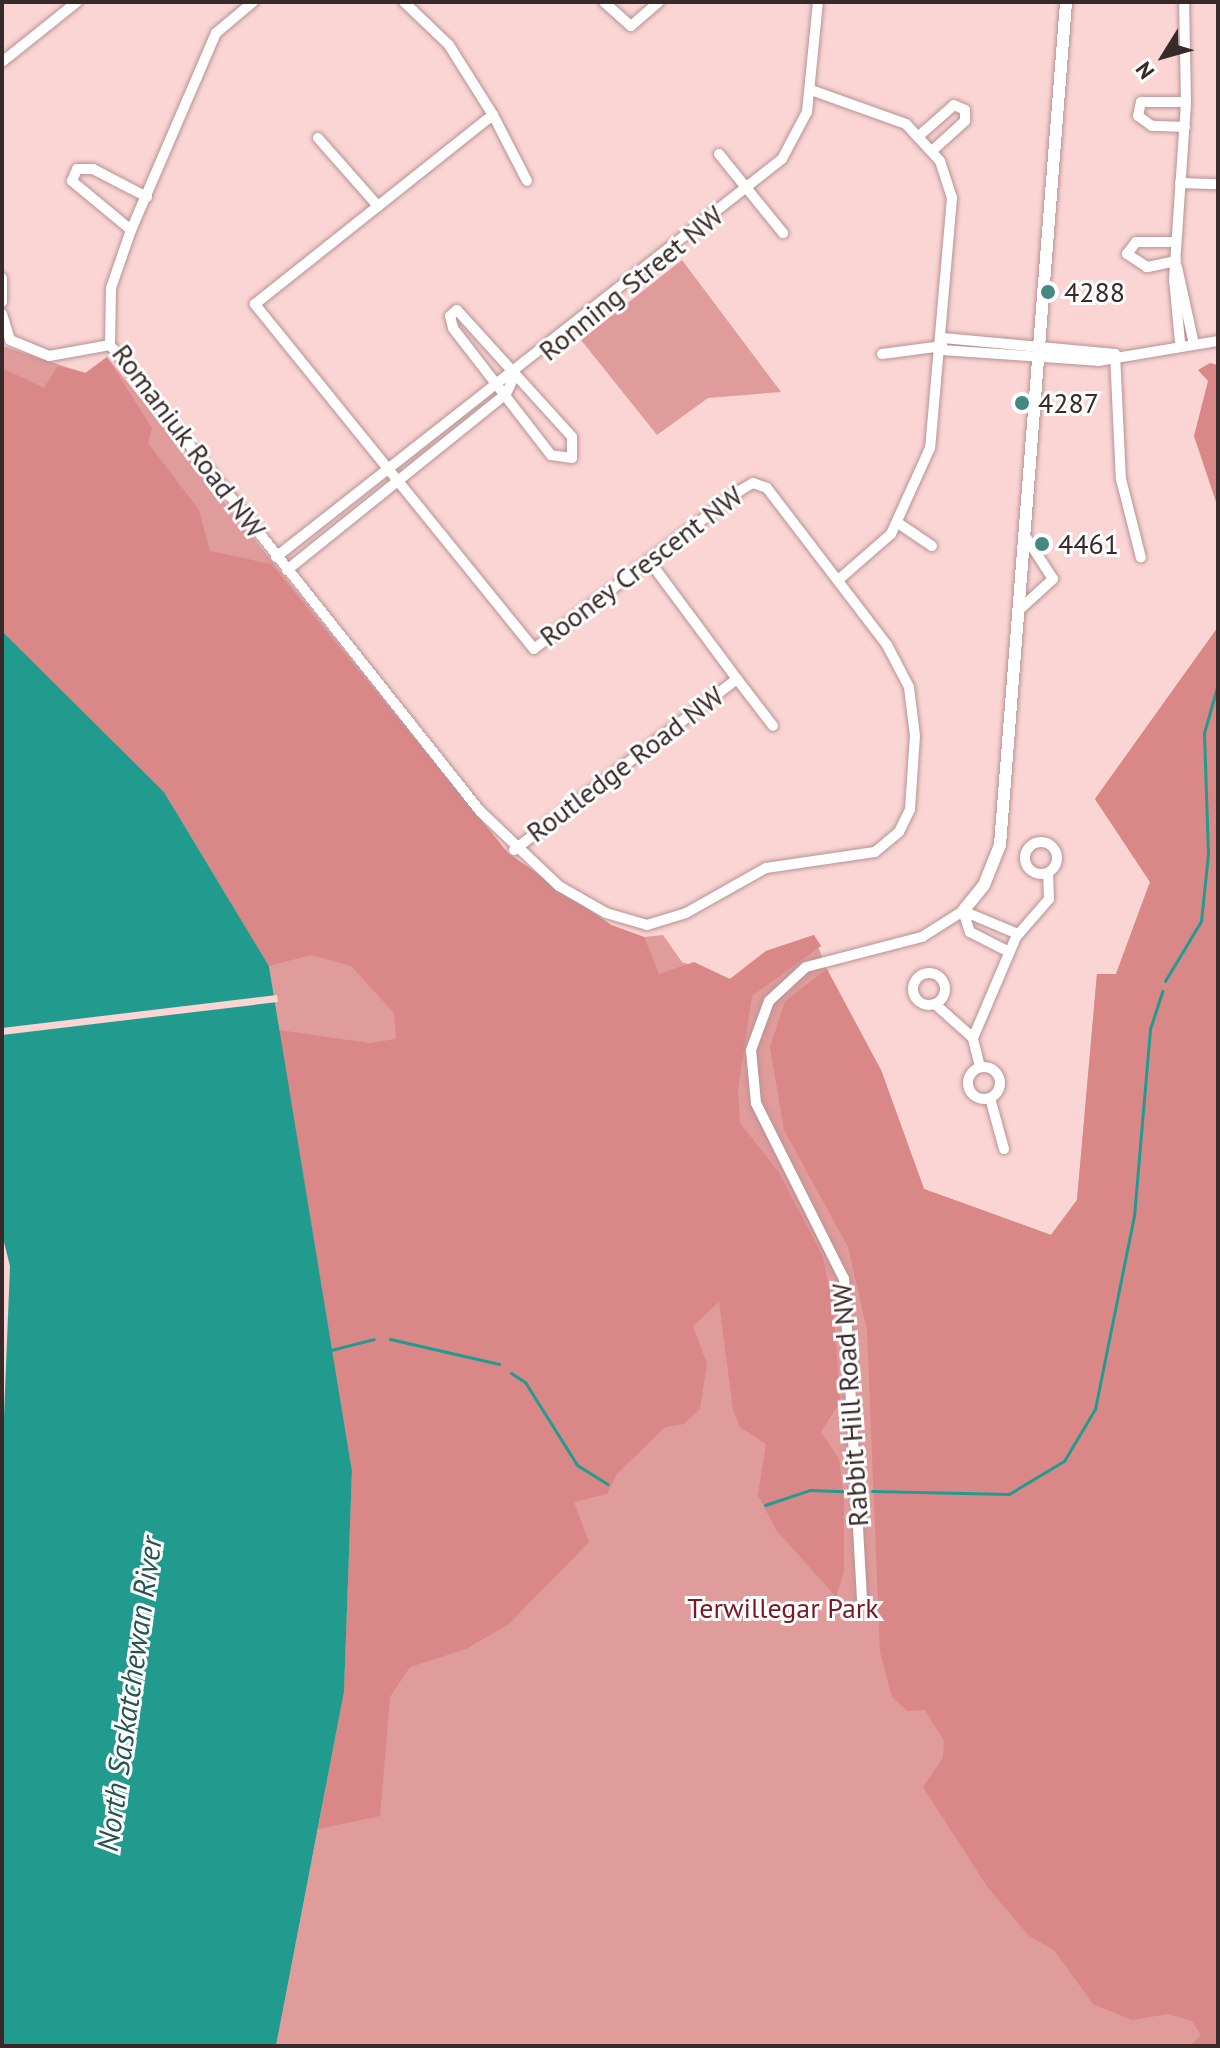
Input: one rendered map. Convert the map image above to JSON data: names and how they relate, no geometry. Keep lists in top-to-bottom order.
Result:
{
  "streets": {
    "street": [
      "Ronning Street NW",
      "Romaniuk Road NW",
      "Rooney Crescent NW",
      "Routledge Road NW",
      "Rabbit Hill Road NW"
    ]
  },
  "crossings": [
    ["Ronning Street NW", "Romaniuk Road NW"],
    ["Ronning Street NW", "Rooney Crescent NW"],
    ["Romaniuk Road NW", "Rooney Crescent NW"],
    ["Rooney Crescent NW", "Routledge Road NW"]
  ],
  "water": ["North Saskatchewan River"],
  "parks": ["Terwillegar Park"],
  "places": ["4288", "4287", "4461"],
  "north": "bottom left"
}
